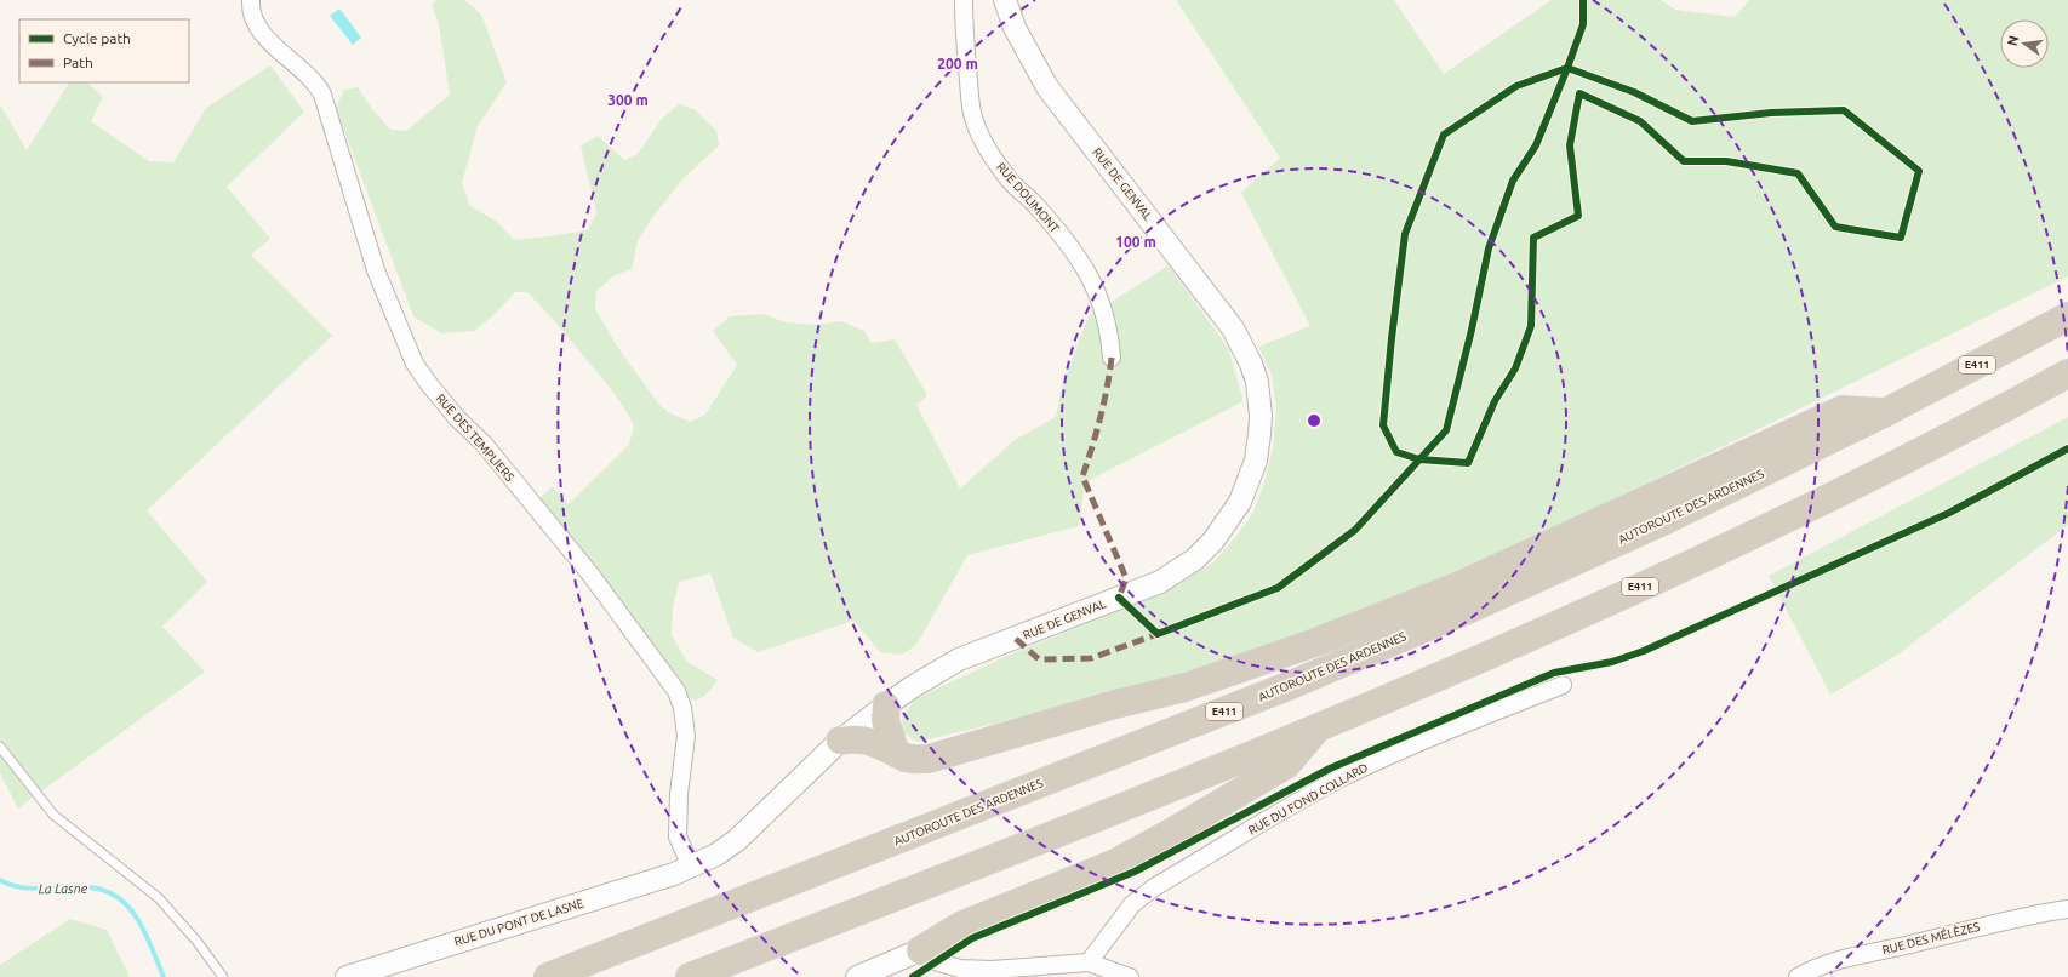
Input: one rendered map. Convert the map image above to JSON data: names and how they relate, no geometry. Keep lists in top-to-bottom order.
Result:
{
  "streets": {
    "highway": ["E411", "AUTOROUTE DES ARDENNES"],
    "street": [
      "RUE DE GENVAL",
      "RUE DOLIMONT",
      "RUE DES TEMPLIERS",
      "RUE DU FOND COLLARD",
      "RUE DU PONT DE LASNE",
      "RUE DES MÉLÈZES"
    ]
  },
  "crossings": [
    ["RUE DE GENVAL", "RUE DES TEMPLIERS"],
    ["RUE DE GENVAL", "RUE DU PONT DE LASNE"],
    ["RUE DES TEMPLIERS", "RUE DU PONT DE LASNE"]
  ],
  "water": ["La Lasne"],
  "legend": ["Cycle path", "Path"],
  "north": "left",
  "rings": ["200 m", "300 m", "100 m"]
}
